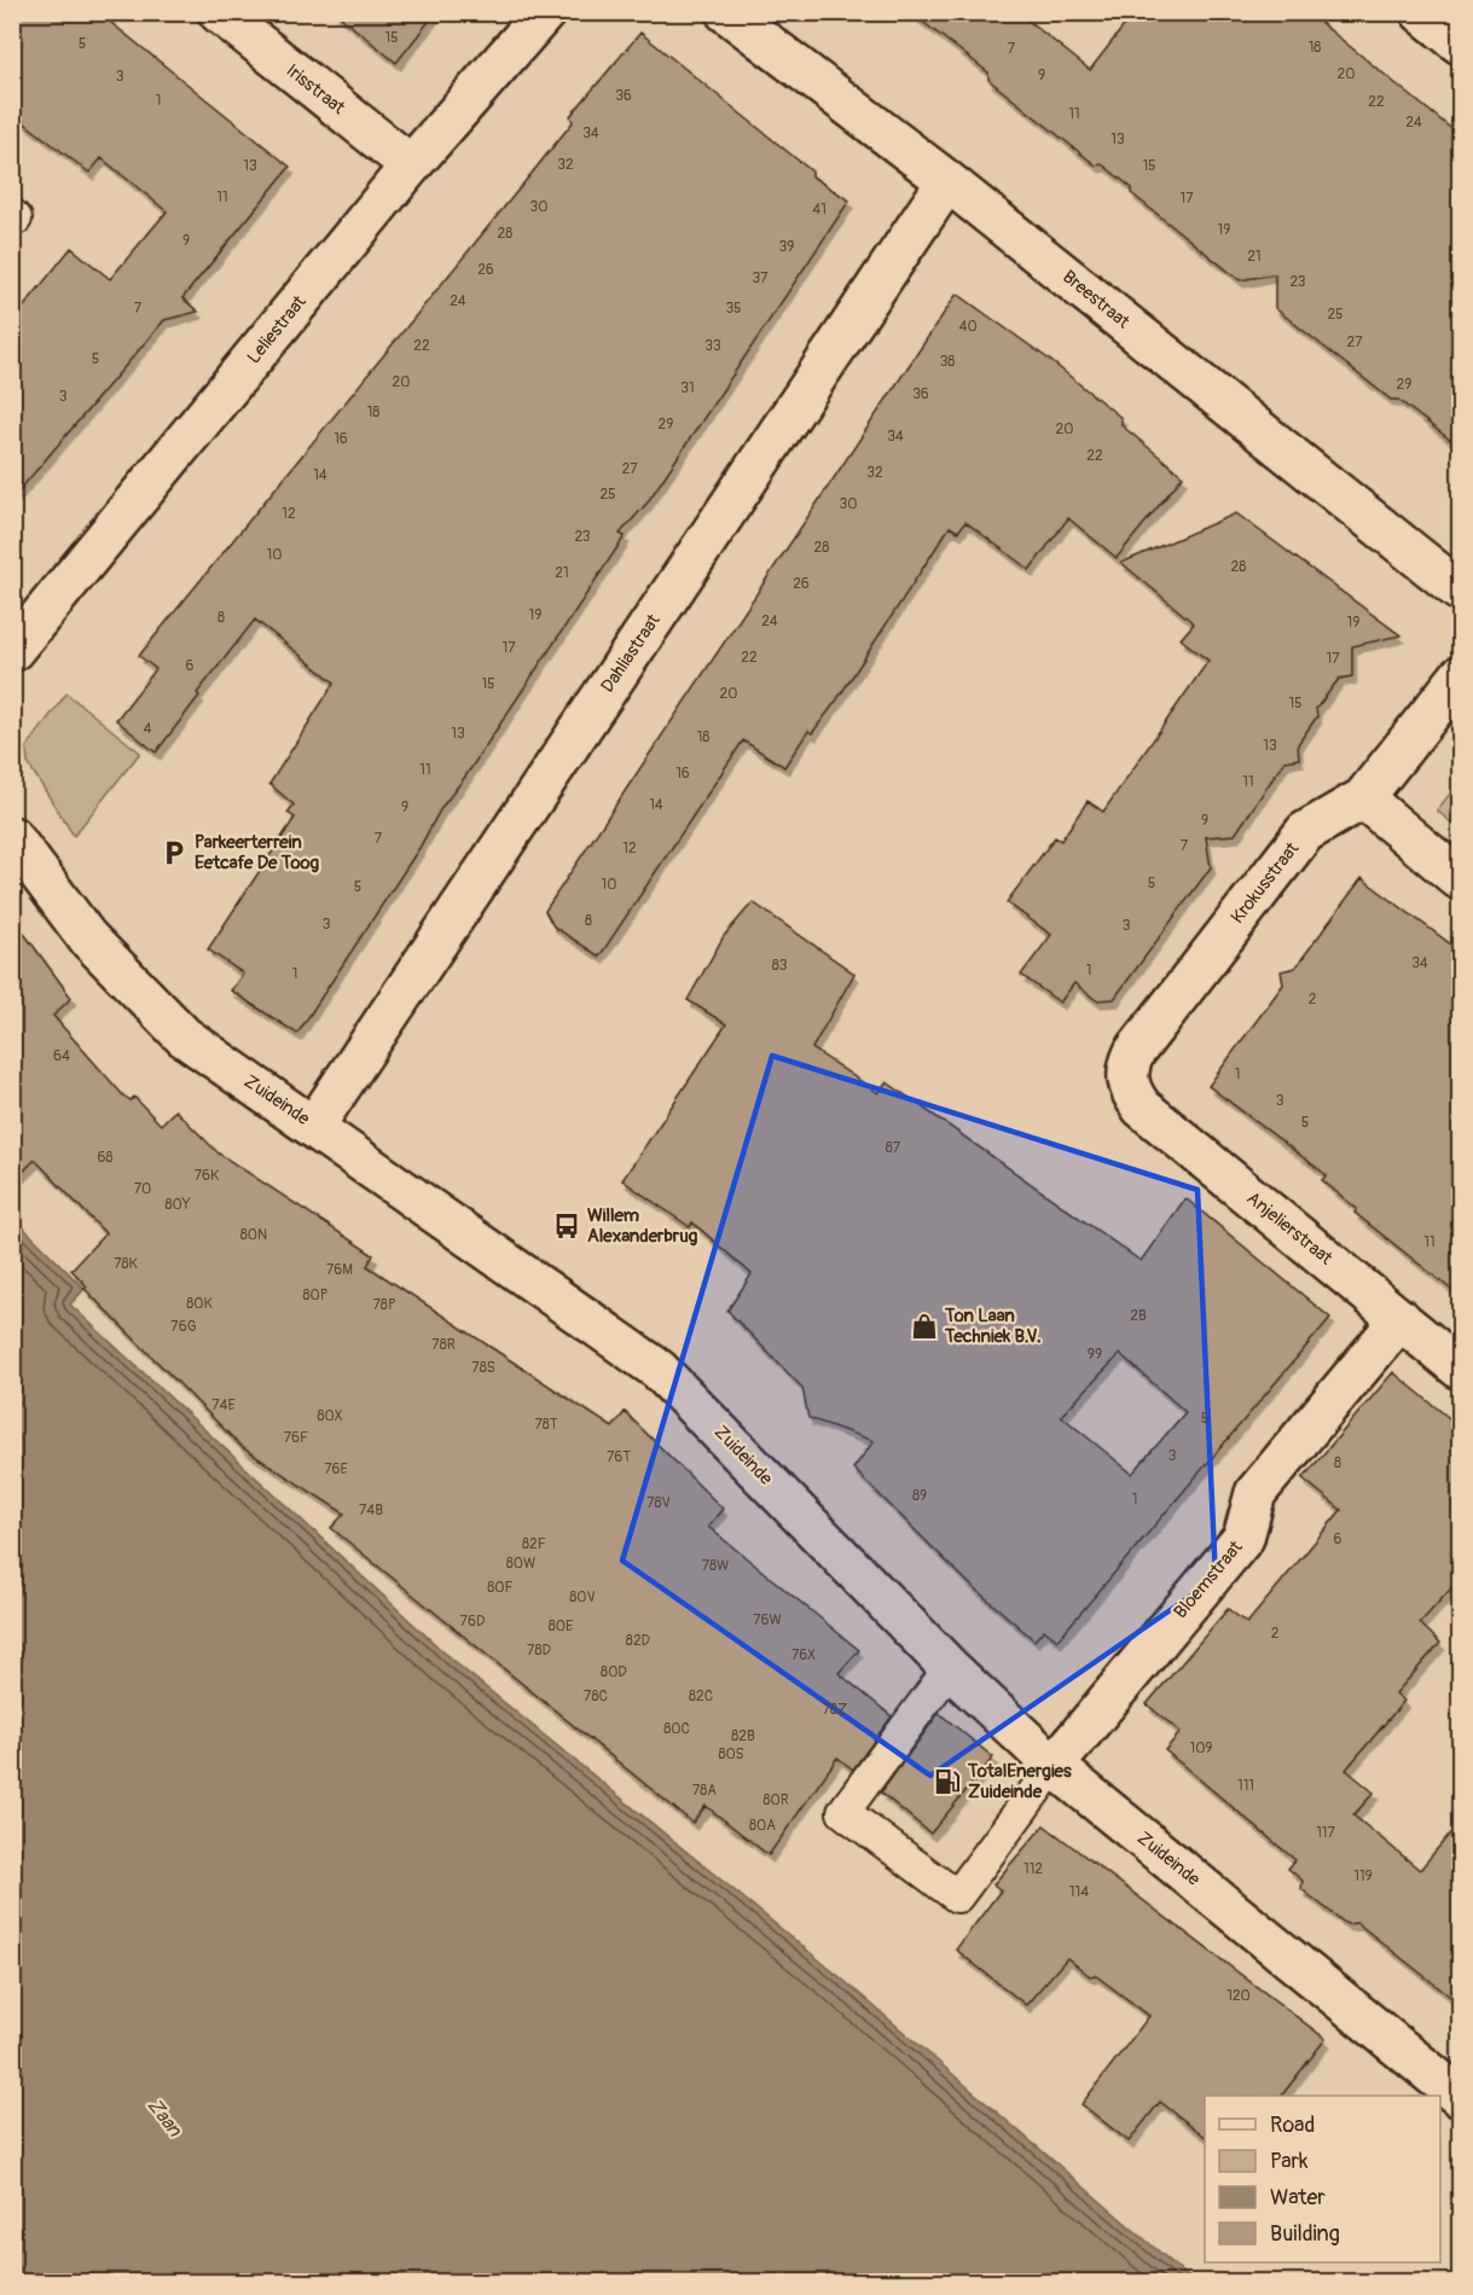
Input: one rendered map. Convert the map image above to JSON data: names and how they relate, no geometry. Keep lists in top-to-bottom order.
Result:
{
  "streets": {
    "street": [
      "Irisstraat",
      "Breestraat",
      "Leliestraat",
      "Dahliastraat",
      "Krokusstraat",
      "Zuideinde",
      "Anjelierstraat",
      "Bloemstraat"
    ]
  },
  "crossings": [
    ["Irisstraat", "Leliestraat"],
    ["Breestraat", "Dahliastraat"],
    ["Dahliastraat", "Zuideinde"],
    ["Krokusstraat", "Anjelierstraat"],
    ["Zuideinde", "Bloemstraat"],
    ["Anjelierstraat", "Bloemstraat"]
  ],
  "water": ["Zaan"],
  "places": {
    "parking": ["Parkeerterrein Eetcafe De Toog"],
    "bus stop": ["Willem Alexanderbrug"],
    "shop": ["Ton Laan Techniek B.V."],
    "fuel station": ["TotalEnergies Zuideinde"]
  },
  "house_numbers": [
    "15",
    "5",
    "18",
    "7",
    "20",
    "9",
    "3",
    "36",
    "1",
    "22",
    "11",
    "24",
    "34",
    "13",
    "32",
    "13",
    "15",
    "11",
    "17",
    "30",
    "41",
    "19",
    "28",
    "9",
    "39",
    "21",
    "26",
    "37",
    "23",
    "24",
    "7",
    "35",
    "25",
    "40",
    "27",
    "22",
    "33",
    "5",
    "38",
    "20",
    "29",
    "31",
    "36",
    "3",
    "18",
    "29",
    "20",
    "34",
    "16",
    "22",
    "27",
    "32",
    "14",
    "25",
    "30",
    "12",
    "23",
    "28",
    "10",
    "28",
    "21",
    "26",
    "19",
    "8",
    "24",
    "19",
    "17",
    "22",
    "17",
    "6",
    "15",
    "20",
    "15",
    "4",
    "13",
    "18",
    "13",
    "11",
    "16",
    "11",
    "14",
    "9",
    "9",
    "7",
    "7",
    "12",
    "5",
    "10",
    "5",
    "8",
    "3",
    "3",
    "34",
    "83",
    "1",
    "1",
    "2",
    "64",
    "1",
    "3",
    "5",
    "87",
    "68",
    "76K",
    "70",
    "80Y",
    "80N",
    "11",
    "78K",
    "76M",
    "80P",
    "80K",
    "78P",
    "2B",
    "76G",
    "78R",
    "99",
    "78S",
    "74E",
    "80X",
    "5",
    "78T",
    "76F",
    "3",
    "76T",
    "8",
    "76E",
    "89",
    "1",
    "78V",
    "74B",
    "6",
    "82F",
    "80W",
    "78W",
    "80F",
    "80V",
    "76W",
    "76D",
    "80E",
    "2",
    "82D",
    "78D",
    "76X",
    "80D",
    "78C",
    "82C",
    "78Z",
    "80C",
    "82B",
    "109",
    "80S",
    "111",
    "78A",
    "80R",
    "80A",
    "117",
    "112",
    "119",
    "114",
    "120"
  ],
  "legend": [
    "Road",
    "Park",
    "Water",
    "Building"
  ]
}
